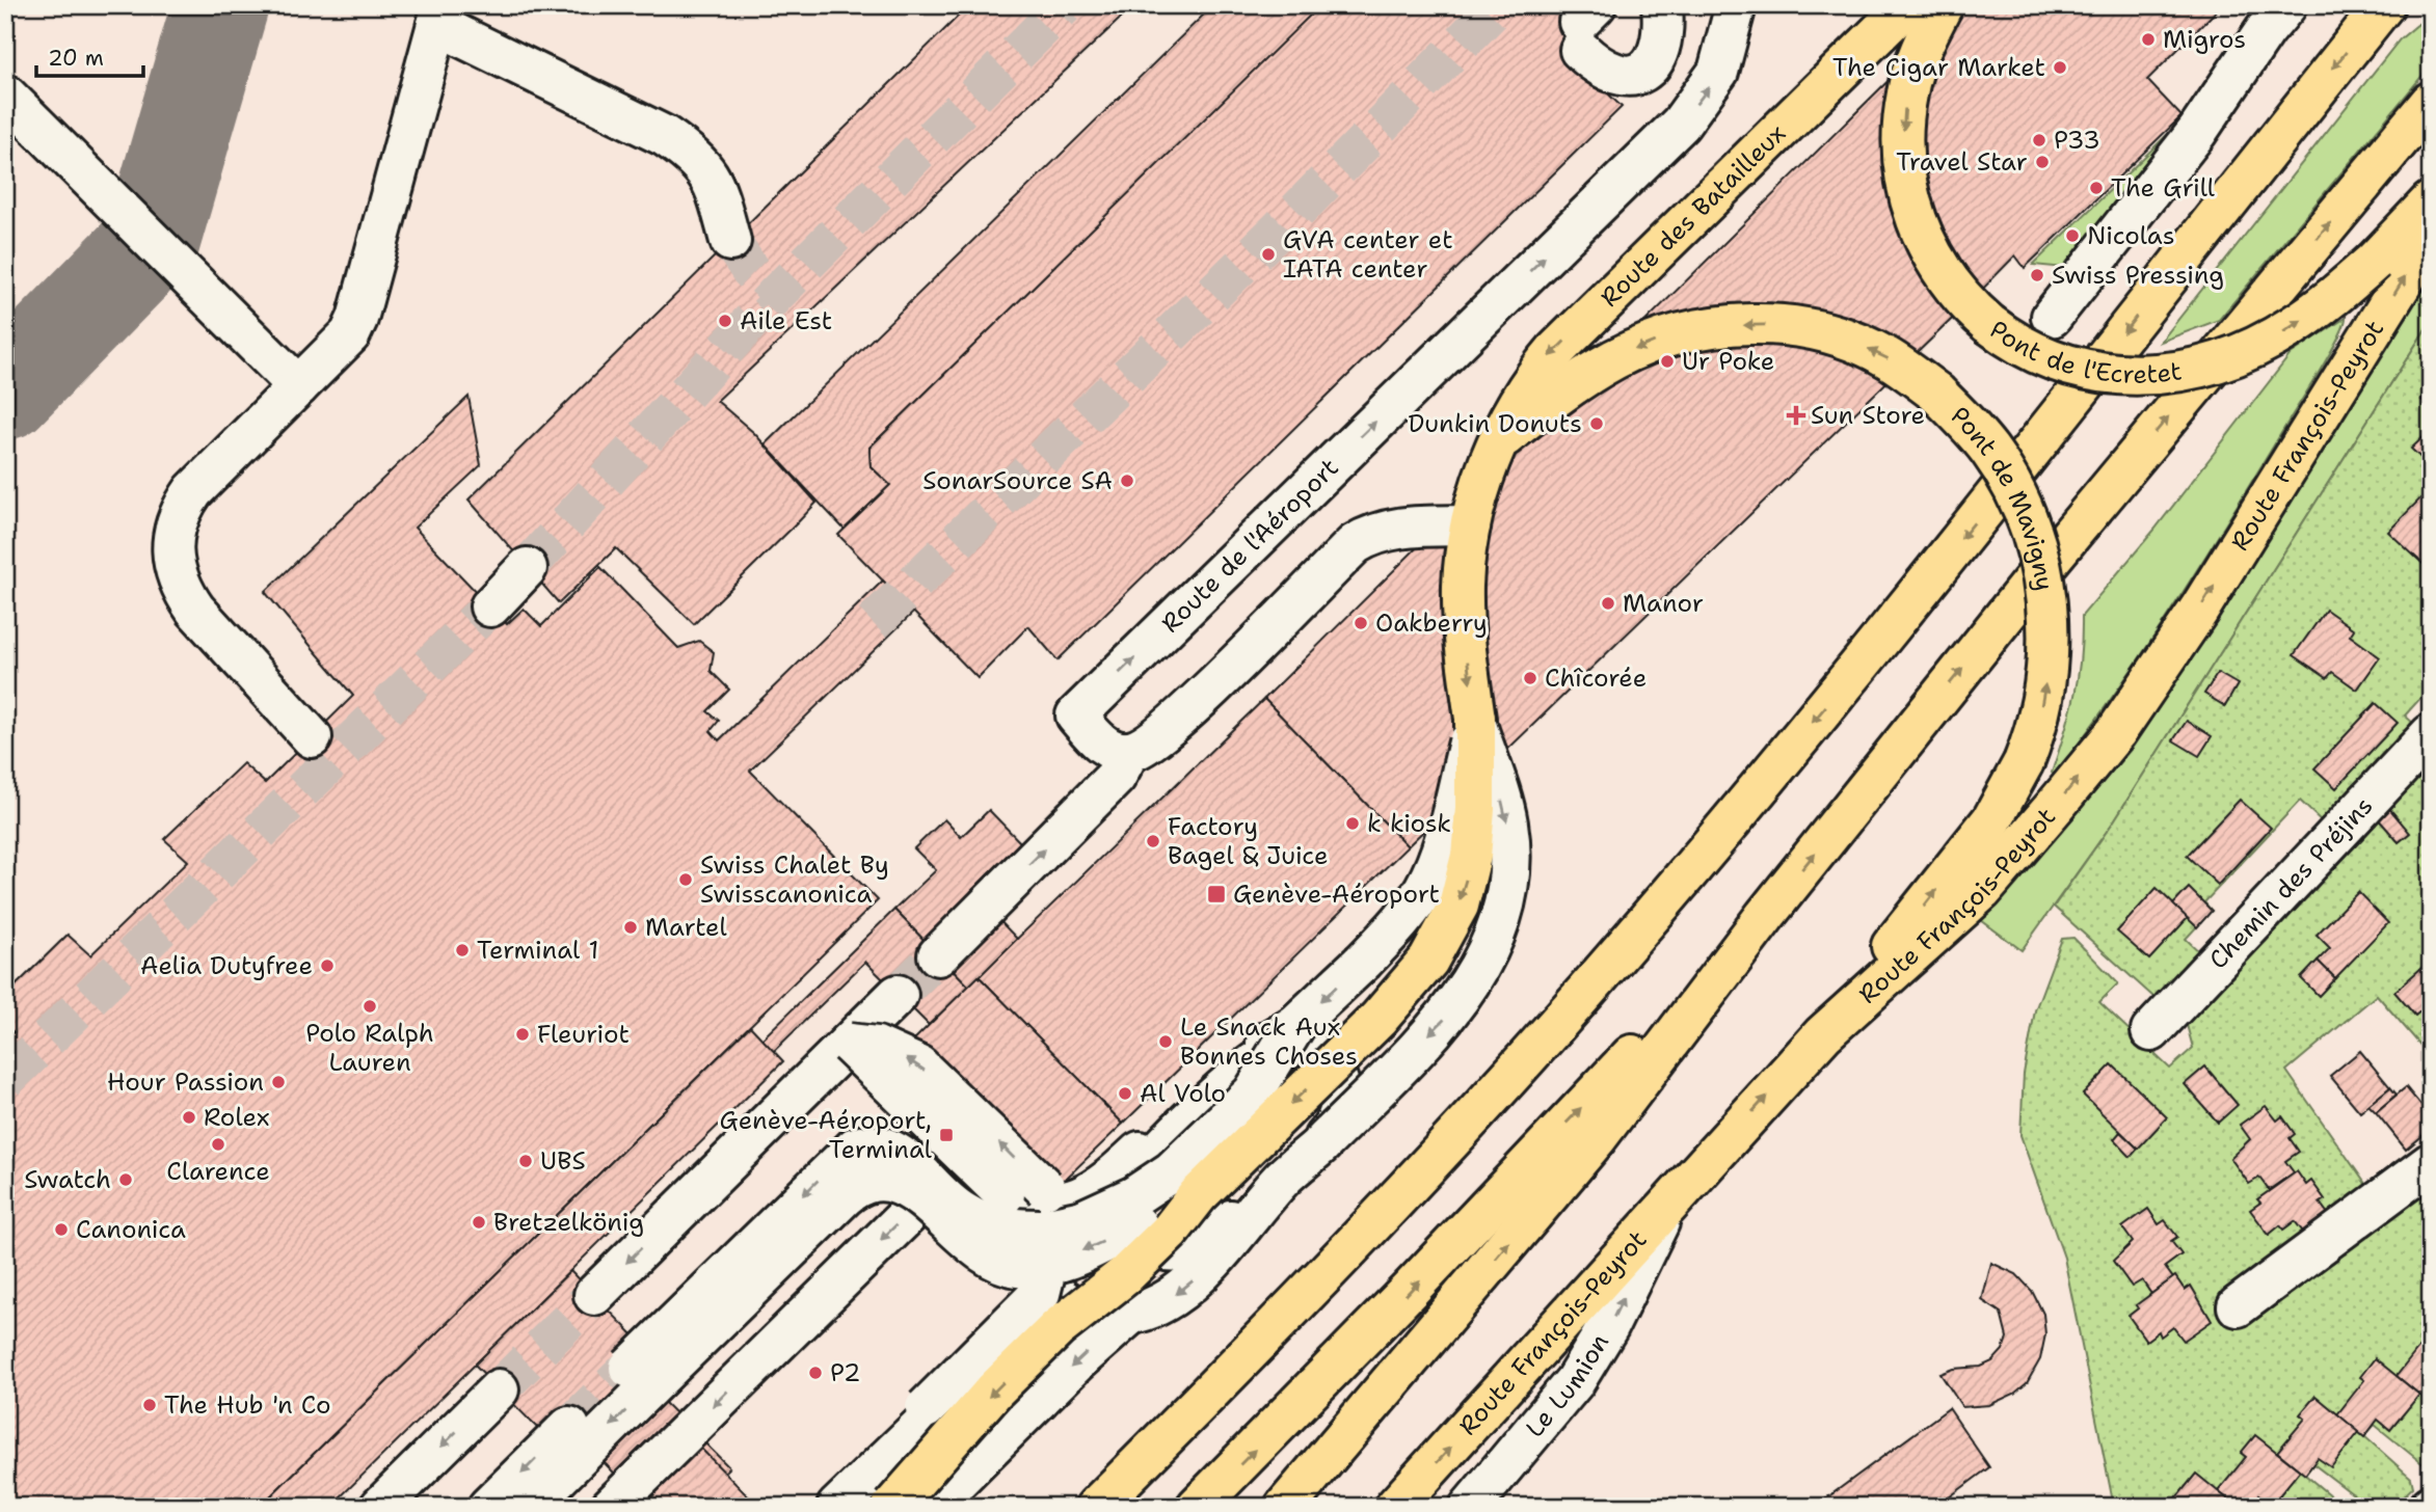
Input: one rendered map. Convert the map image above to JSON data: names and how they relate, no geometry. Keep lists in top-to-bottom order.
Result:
{
  "streets": {
    "main road": [
      "Route des Batailleux",
      "Pont de l'Ecretet",
      "Route François-Peyrot",
      "Pont de Mavigny"
    ],
    "street": ["Route de l'Aéroport", "Chemin des Préjins", "Le Lumion"]
  },
  "crossings": [
    ["Route des Batailleux", "Pont de Mavigny"],
    ["Route François-Peyrot", "Pont de Mavigny"],
    ["Route François-Peyrot", "Le Lumion"]
  ],
  "one_way": ["Le Lumion"],
  "places": {
    "other": [
      "Migros",
      "The Cigar Market",
      "P33",
      "Travel Star",
      "The Grill",
      "Nicolas",
      "GVA center et IATA center",
      "Swiss Pressing",
      "Aile Est",
      "Ur Poke",
      "Dunkin Donuts",
      "SonarSource SA",
      "Manor",
      "Oakberry",
      "Chîcorée",
      "k kiosk",
      "Factory Bagel & Juice",
      "Swiss Chalet By Swisscanonica",
      "Martel",
      "Terminal 1",
      "Aelia Dutyfree",
      "Polo Ralph Lauren",
      "Fleuriot",
      "Le Snack Aux Bonnes Choses",
      "Hour Passion",
      "Al Volo",
      "Rolex",
      "Clarence",
      "UBS",
      "Swatch",
      "Bretzelkönig",
      "Canonica",
      "P2",
      "The Hub 'n Co"
    ],
    "health": ["Sun Store"],
    "transit": ["Genève-Aéroport", "Genève-Aéroport, Terminal"]
  },
  "scale_bar": "20 m"
}
